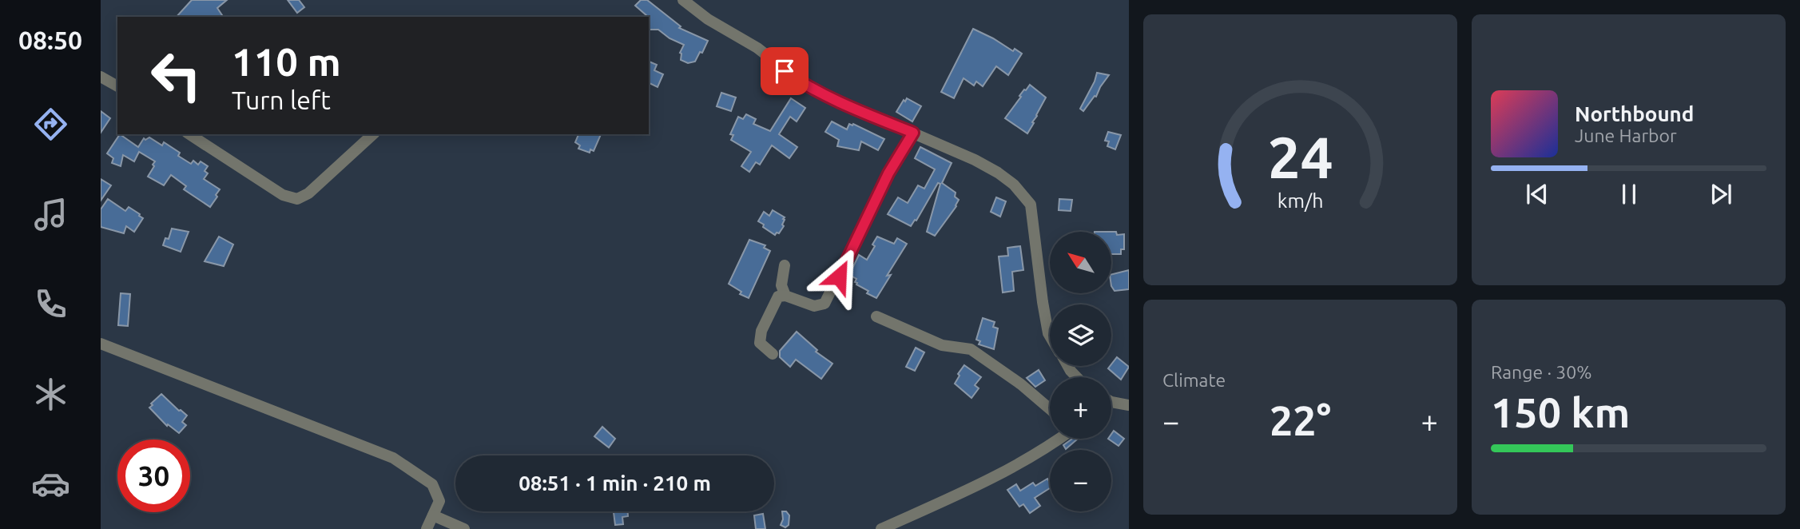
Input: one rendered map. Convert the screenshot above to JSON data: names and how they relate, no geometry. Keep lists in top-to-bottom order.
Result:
{
  "north": "top left",
  "page": {
    "tabs": "08:50",
    "turn": ["110 m", "Turn left"],
    "song": ["Northbound", "June Harbor"],
    "map_buttons": ["+", "−"],
    "tile": [
      "Climate",
      ["Range · 30%", "150 km"]
    ],
    "heat": ["−", "22°", "+"],
    "limit": "30",
    "trip": "08:51 · 1 min · 210 m",
    "gauge": ["24", "km/h"]
  }
}
